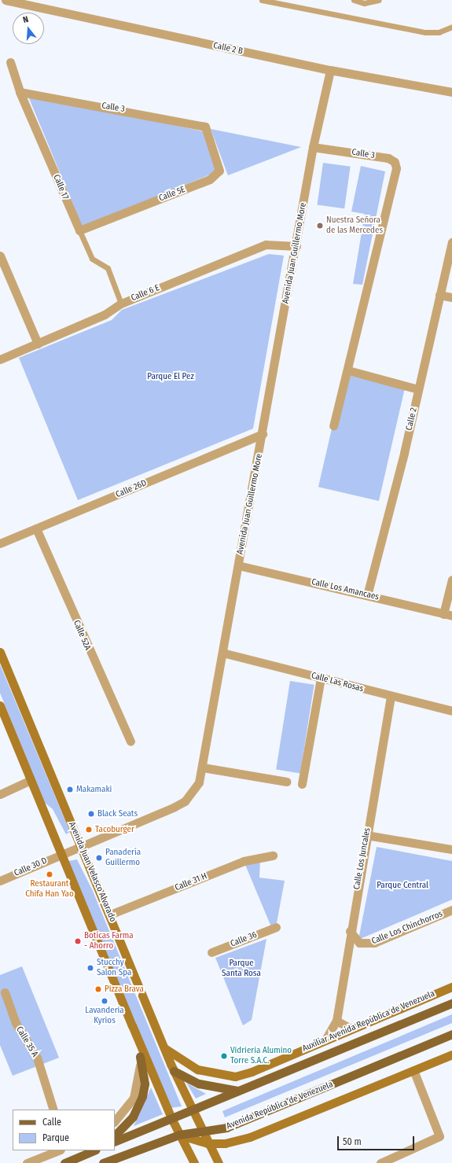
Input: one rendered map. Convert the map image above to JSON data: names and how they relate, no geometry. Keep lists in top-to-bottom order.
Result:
{
  "streets": {
    "main road": ["Avenida Juan Velasco Alvarado", "Auxiliar Avenida República de Venezuela", "Avenida República de Venezuela"],
    "street": [
      "Calle 2 B",
      "Calle 3",
      "Calle 17",
      "Calle 5E",
      "Avenida Juan Guillermo More",
      "Calle 6 E",
      "Calle 2",
      "Calle 26D",
      "Calle Los Amancaes",
      "Calle 52A",
      "Calle Las Rosas",
      "Calle Los Juncales",
      "Calle 30 D",
      "Calle 31 H",
      "Calle Los Chinchorros",
      "Calle 36",
      "Calle 35 A"
    ]
  },
  "crossings": [
    ["Calle 2 B", "Avenida Juan Guillermo More"],
    ["Calle 3", "Calle 17"],
    ["Calle 3", "Calle 5E"],
    ["Calle 3", "Avenida Juan Guillermo More"],
    ["Calle 17", "Calle 5E"],
    ["Calle 17", "Calle 6 E"],
    ["Avenida Juan Guillermo More", "Calle 6 E"],
    ["Avenida Juan Guillermo More", "Calle 26D"],
    ["Avenida Juan Guillermo More", "Calle Los Amancaes"],
    ["Avenida Juan Guillermo More", "Calle Las Rosas"],
    ["Avenida Juan Guillermo More", "Calle 30 D"],
    ["Avenida Juan Guillermo More", "Avenida Juan Velasco Alvarado"],
    ["Calle 2", "Calle Los Amancaes"],
    ["Calle 26D", "Calle 52A"],
    ["Calle Las Rosas", "Calle Los Juncales"],
    ["Calle Los Juncales", "Calle Los Chinchorros"],
    ["Calle Los Juncales", "Auxiliar Avenida República de Venezuela"],
    ["Avenida Juan Velasco Alvarado", "Calle 31 H"],
    ["Avenida Juan Velasco Alvarado", "Auxiliar Avenida República de Venezuela"],
    ["Avenida Juan Velasco Alvarado", "Avenida República de Venezuela"]
  ],
  "parks": ["Parque El Pez", "Parque Central", "Parque Santa Rosa"],
  "places": [
    "Nuestra Señora de las Mercedes",
    "Makamaki",
    "Black Seats",
    "Tacoburger",
    "Panadería Guillermo",
    "Restaurant Chifa Han Yao",
    "Boticas Farma - Ahorro",
    "Stucchy Salon Spa",
    "Pizza Brava",
    "Lavanderia Kyrios",
    "Vidrieria Alumino Torre S.A.C."
  ],
  "legend": ["Calle", "Parque"],
  "scale_bar": "50 m",
  "north": "top"
}
